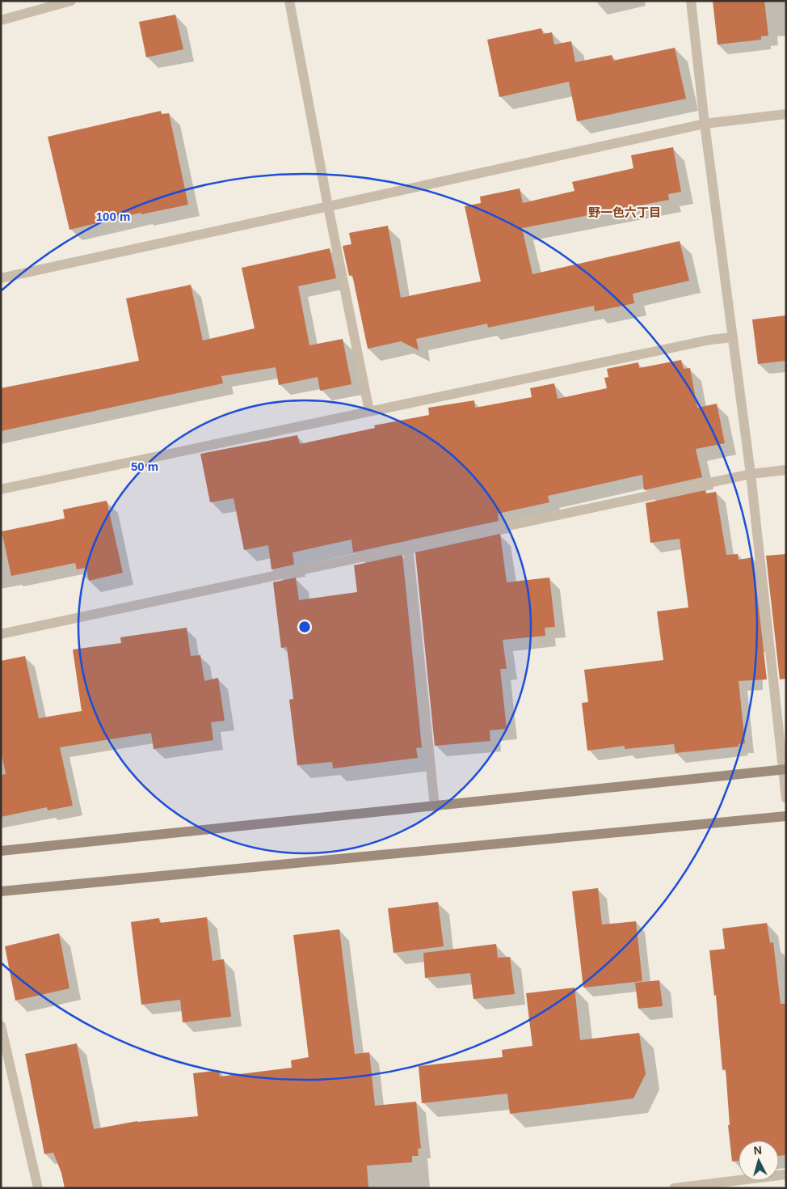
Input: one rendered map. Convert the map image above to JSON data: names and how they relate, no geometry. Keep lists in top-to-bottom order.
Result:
{
  "districts": ["野一色六丁目"],
  "north": "top",
  "rings": ["100 m", "50 m"]
}
